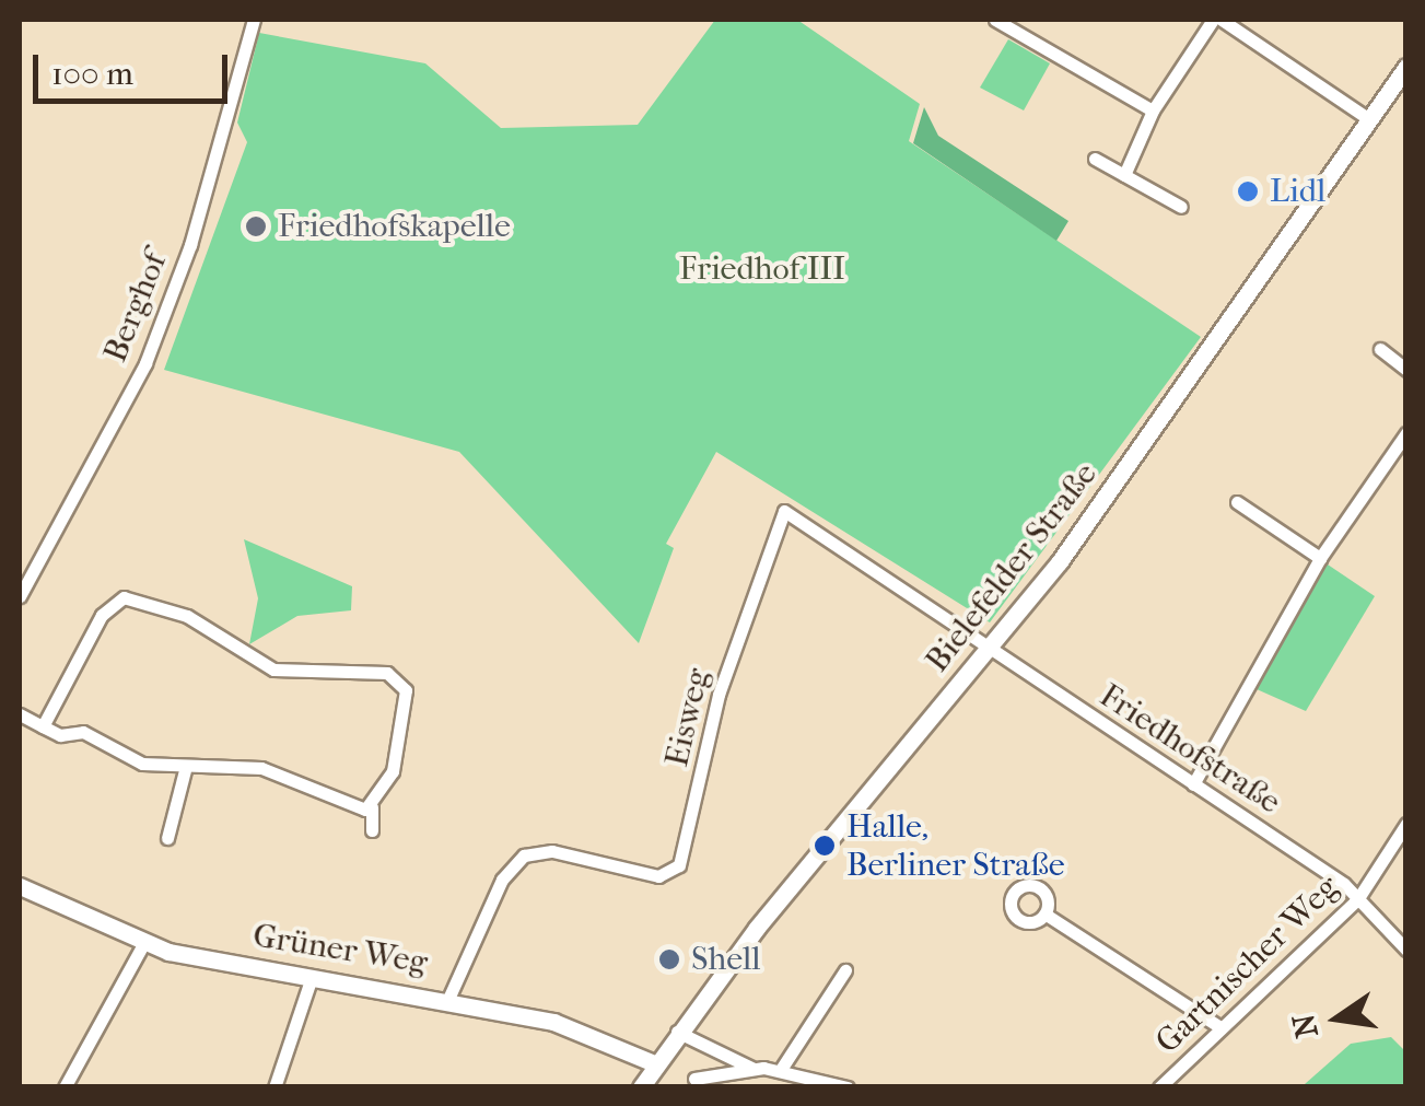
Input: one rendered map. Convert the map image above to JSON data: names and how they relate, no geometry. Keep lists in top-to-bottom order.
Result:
{
  "streets": {
    "street": [
      "Berghof",
      "Bielefelder Straße",
      "Eisweg",
      "Friedhofstraße",
      "Grüner Weg",
      "Gartnischer Weg"
    ]
  },
  "crossings": [
    ["Bielefelder Straße", "Eisweg"],
    ["Bielefelder Straße", "Friedhofstraße"],
    ["Bielefelder Straße", "Grüner Weg"],
    ["Eisweg", "Friedhofstraße"],
    ["Eisweg", "Grüner Weg"],
    ["Friedhofstraße", "Gartnischer Weg"]
  ],
  "parks": ["Friedhof III"],
  "places": [
    "Lidl",
    "Friedhofskapelle",
    "Halle, Berliner Straße",
    "Shell"
  ],
  "scale_bar": "100 m",
  "north": "left"
}
